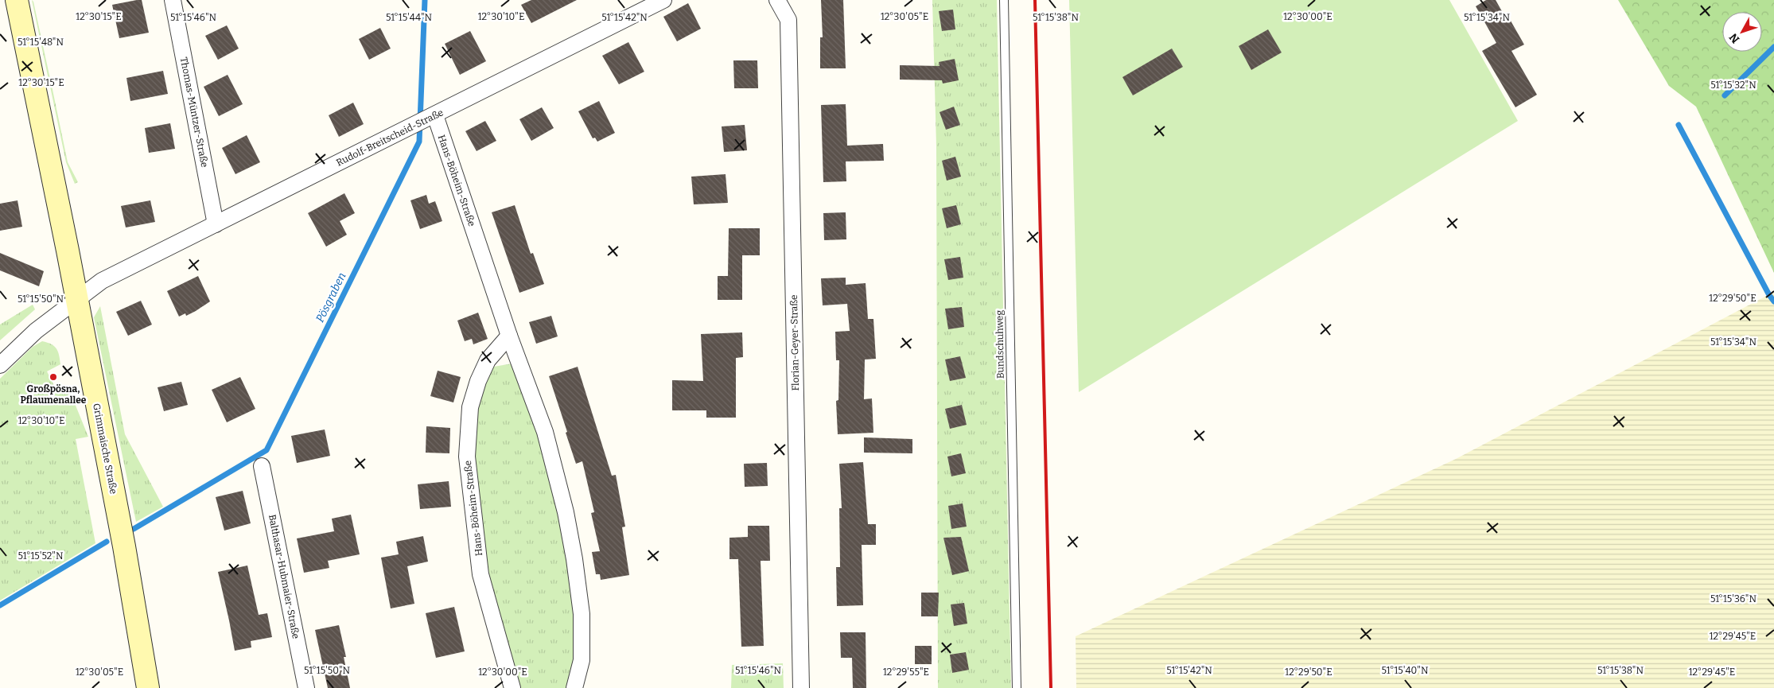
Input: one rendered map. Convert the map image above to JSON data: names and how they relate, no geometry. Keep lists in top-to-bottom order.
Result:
{
  "streets": {
    "main road": ["Grimmaische Straße"],
    "street": [
      "Thomas-Müntzer-Straße",
      "Rudolf-Breitscheid-Straße",
      "Hans-Böheim-Straße",
      "Florian-Geyer-Straße",
      "Balthasar-Hubmaier-Straße"
    ],
    "lane": ["Bundschuhweg"]
  },
  "crossings": [
    ["Thomas-Müntzer-Straße", "Rudolf-Breitscheid-Straße"],
    ["Rudolf-Breitscheid-Straße", "Hans-Böheim-Straße"],
    ["Rudolf-Breitscheid-Straße", "Grimmaische Straße"]
  ],
  "water": ["Pösgraben"],
  "places": ["Großpösna, Pflaumenallee"],
  "north": "bottom left",
  "coordinates": [
    "12°30'15\"E",
    "12°30'10\"E",
    "12°30'05\"E",
    "12°30'00\"E",
    "51°15'46\"N",
    "51°15'44\"N",
    "51°15'42\"N",
    "51°15'38\"N",
    "51°15'34\"N",
    "51°15'48\"N",
    "51°15'32\"N",
    "12°29'50\"E",
    "51°15'50\"N",
    "51°15'52\"N",
    "51°15'36\"N",
    "12°29'45\"E",
    "51°15'40\"N",
    "12°29'55\"E"
  ]
}
